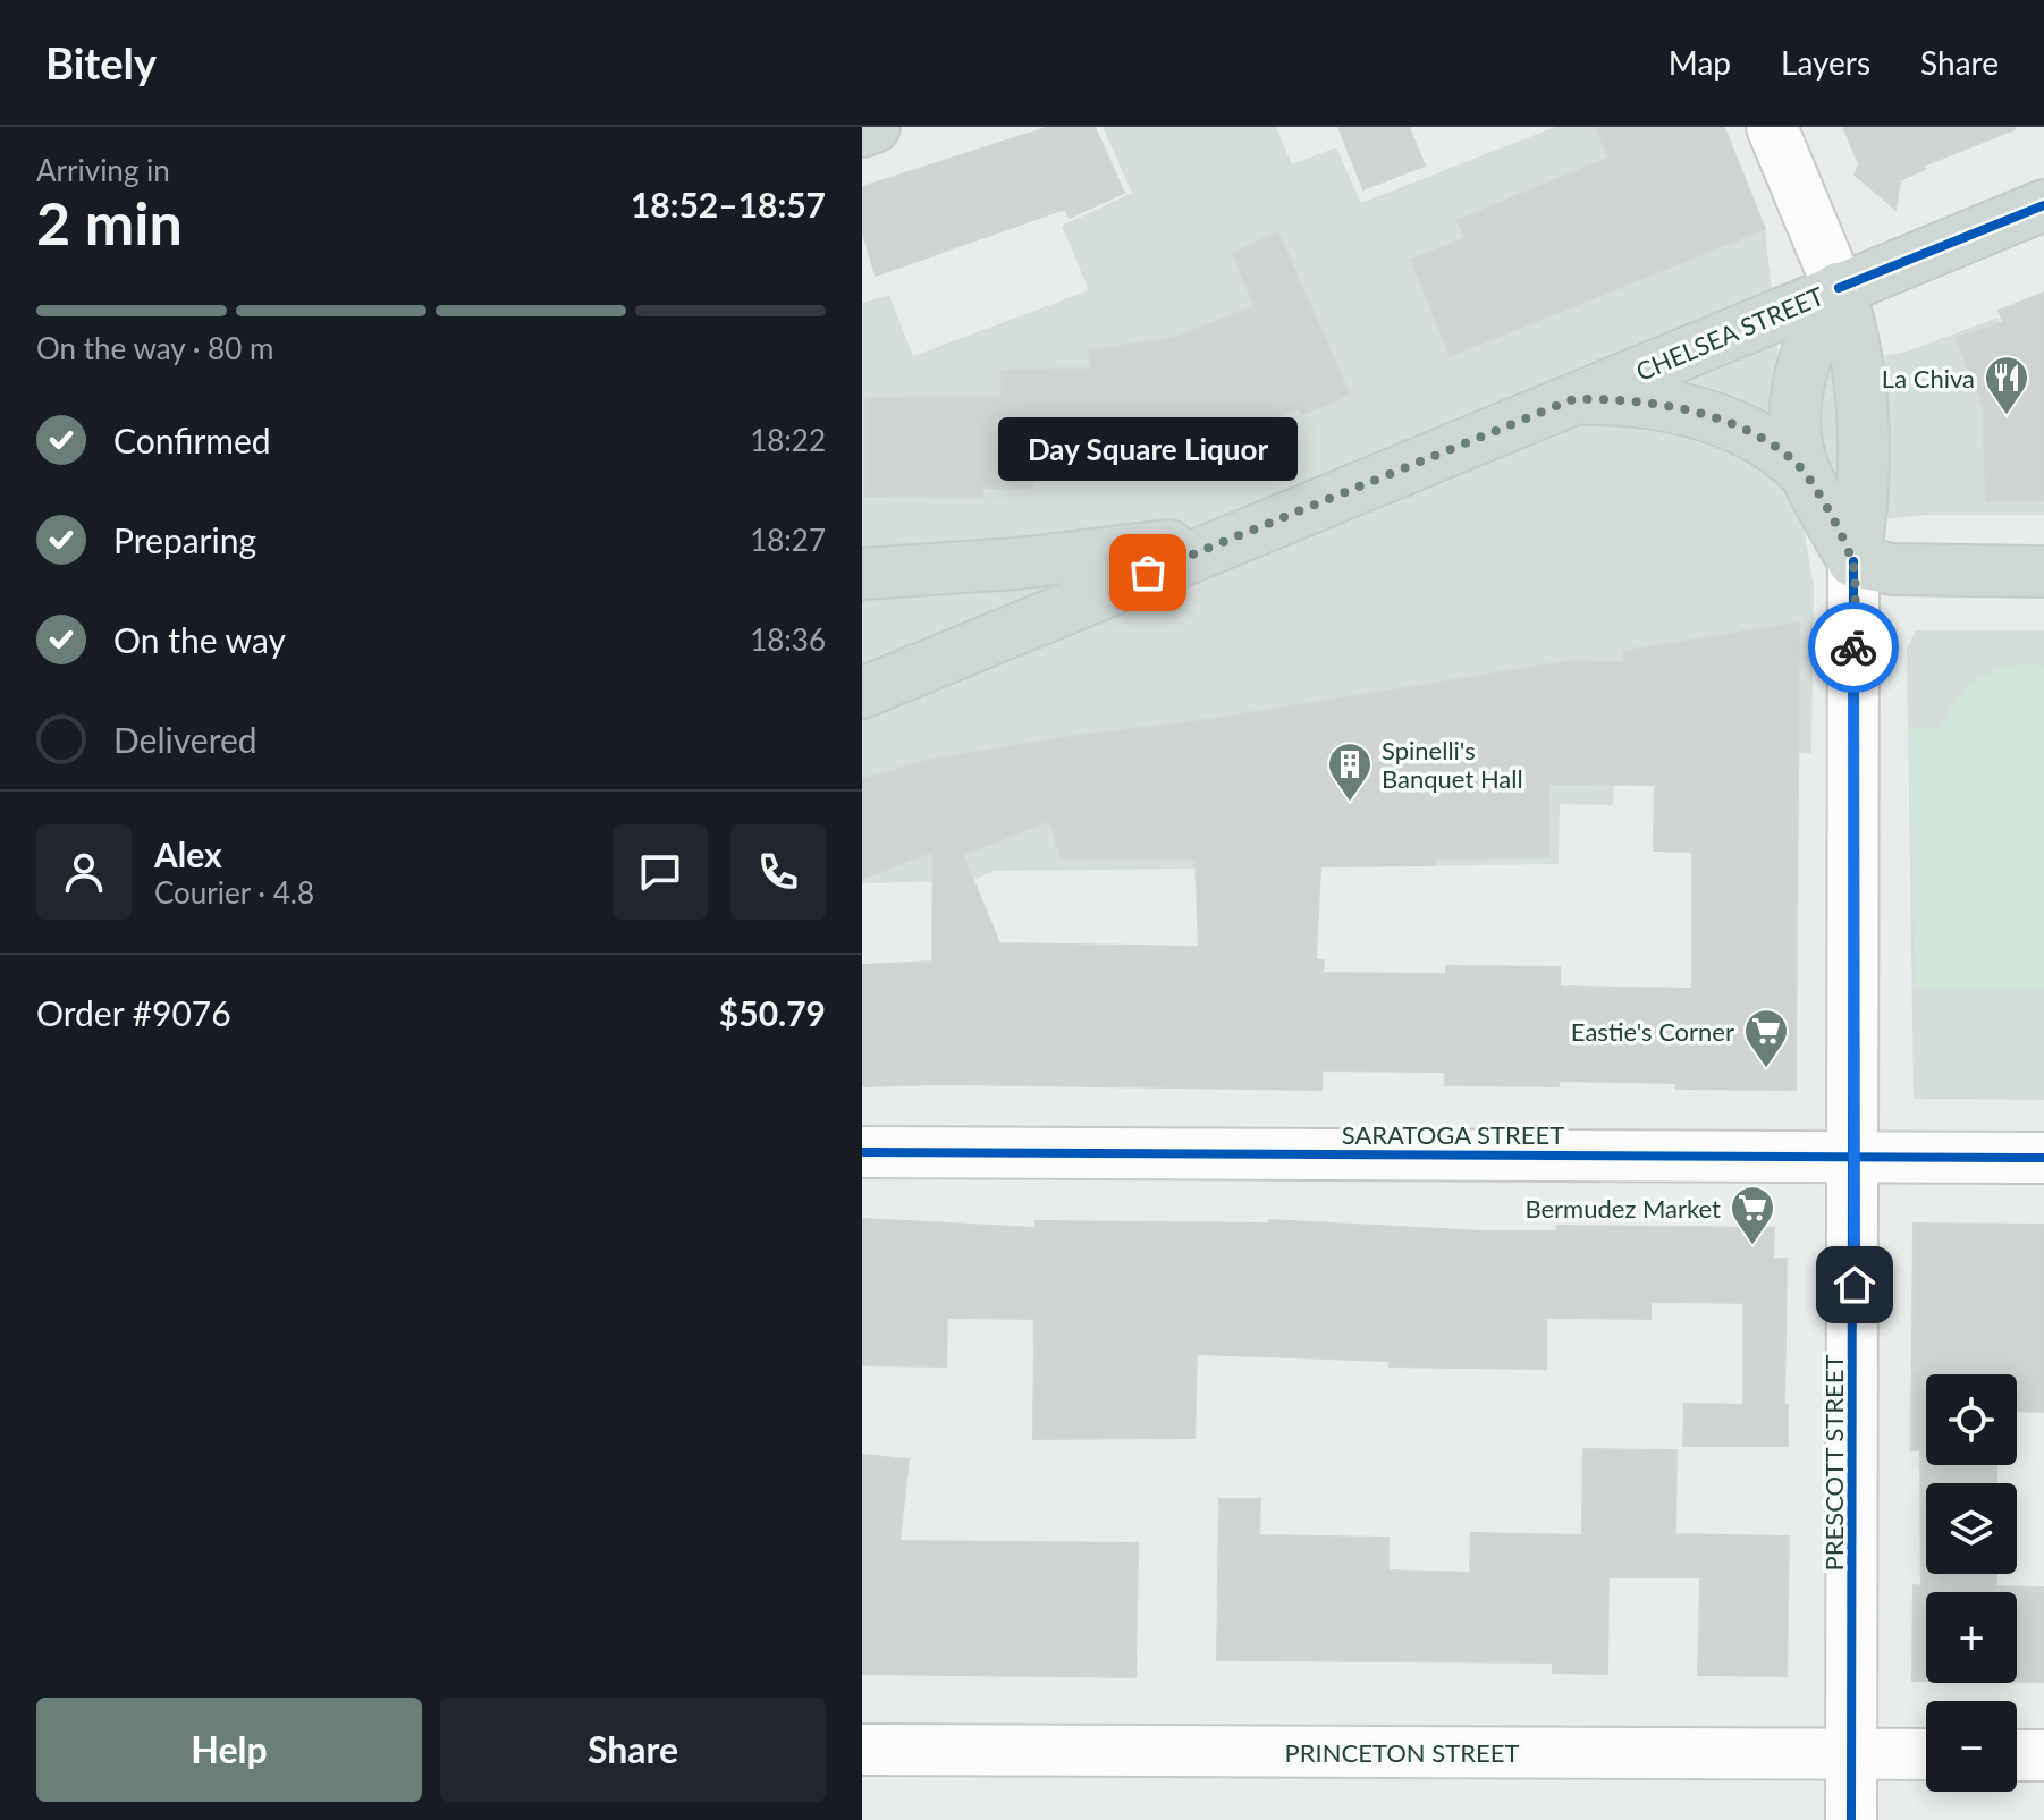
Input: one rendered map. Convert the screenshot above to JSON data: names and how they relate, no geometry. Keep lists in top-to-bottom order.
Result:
{
  "streets": {
    "main road": ["CHELSEA STREET", "PRESCOTT STREET"],
    "street": ["SARATOGA STREET", "PRINCETON STREET"]
  },
  "crossings": [
    ["CHELSEA STREET", "PRESCOTT STREET"],
    ["SARATOGA STREET", "PRESCOTT STREET"],
    ["PRESCOTT STREET", "PRINCETON STREET"]
  ],
  "places": {
    "restaurant": ["La Chiva"],
    "other": ["Day Square Liquor"],
    "building": ["Spinelli's Banquet Hall"],
    "supermarket": ["Eastie's Corner", "Bermudez Market"]
  },
  "page": {
    "header": "Bitely",
    "nav": ["Map", "Layers", "Share"],
    "heading": ["2 min", "Arriving in", "18:52–18:57"],
    "panel": [
      "Alex",
      "Courier · 4.8",
      "Order #9076",
      "$50.79"
    ],
    "bar": "On the way · 80 m",
    "list": [
      ["Confirmed", "18:22"],
      ["Preparing", "18:27"],
      ["On the way", "18:36"],
      "Delivered"
    ],
    "bubble": "Day Square Liquor",
    "map_buttons": ["+", "−"],
    "buttons": ["Help", "Share"]
  }
}
